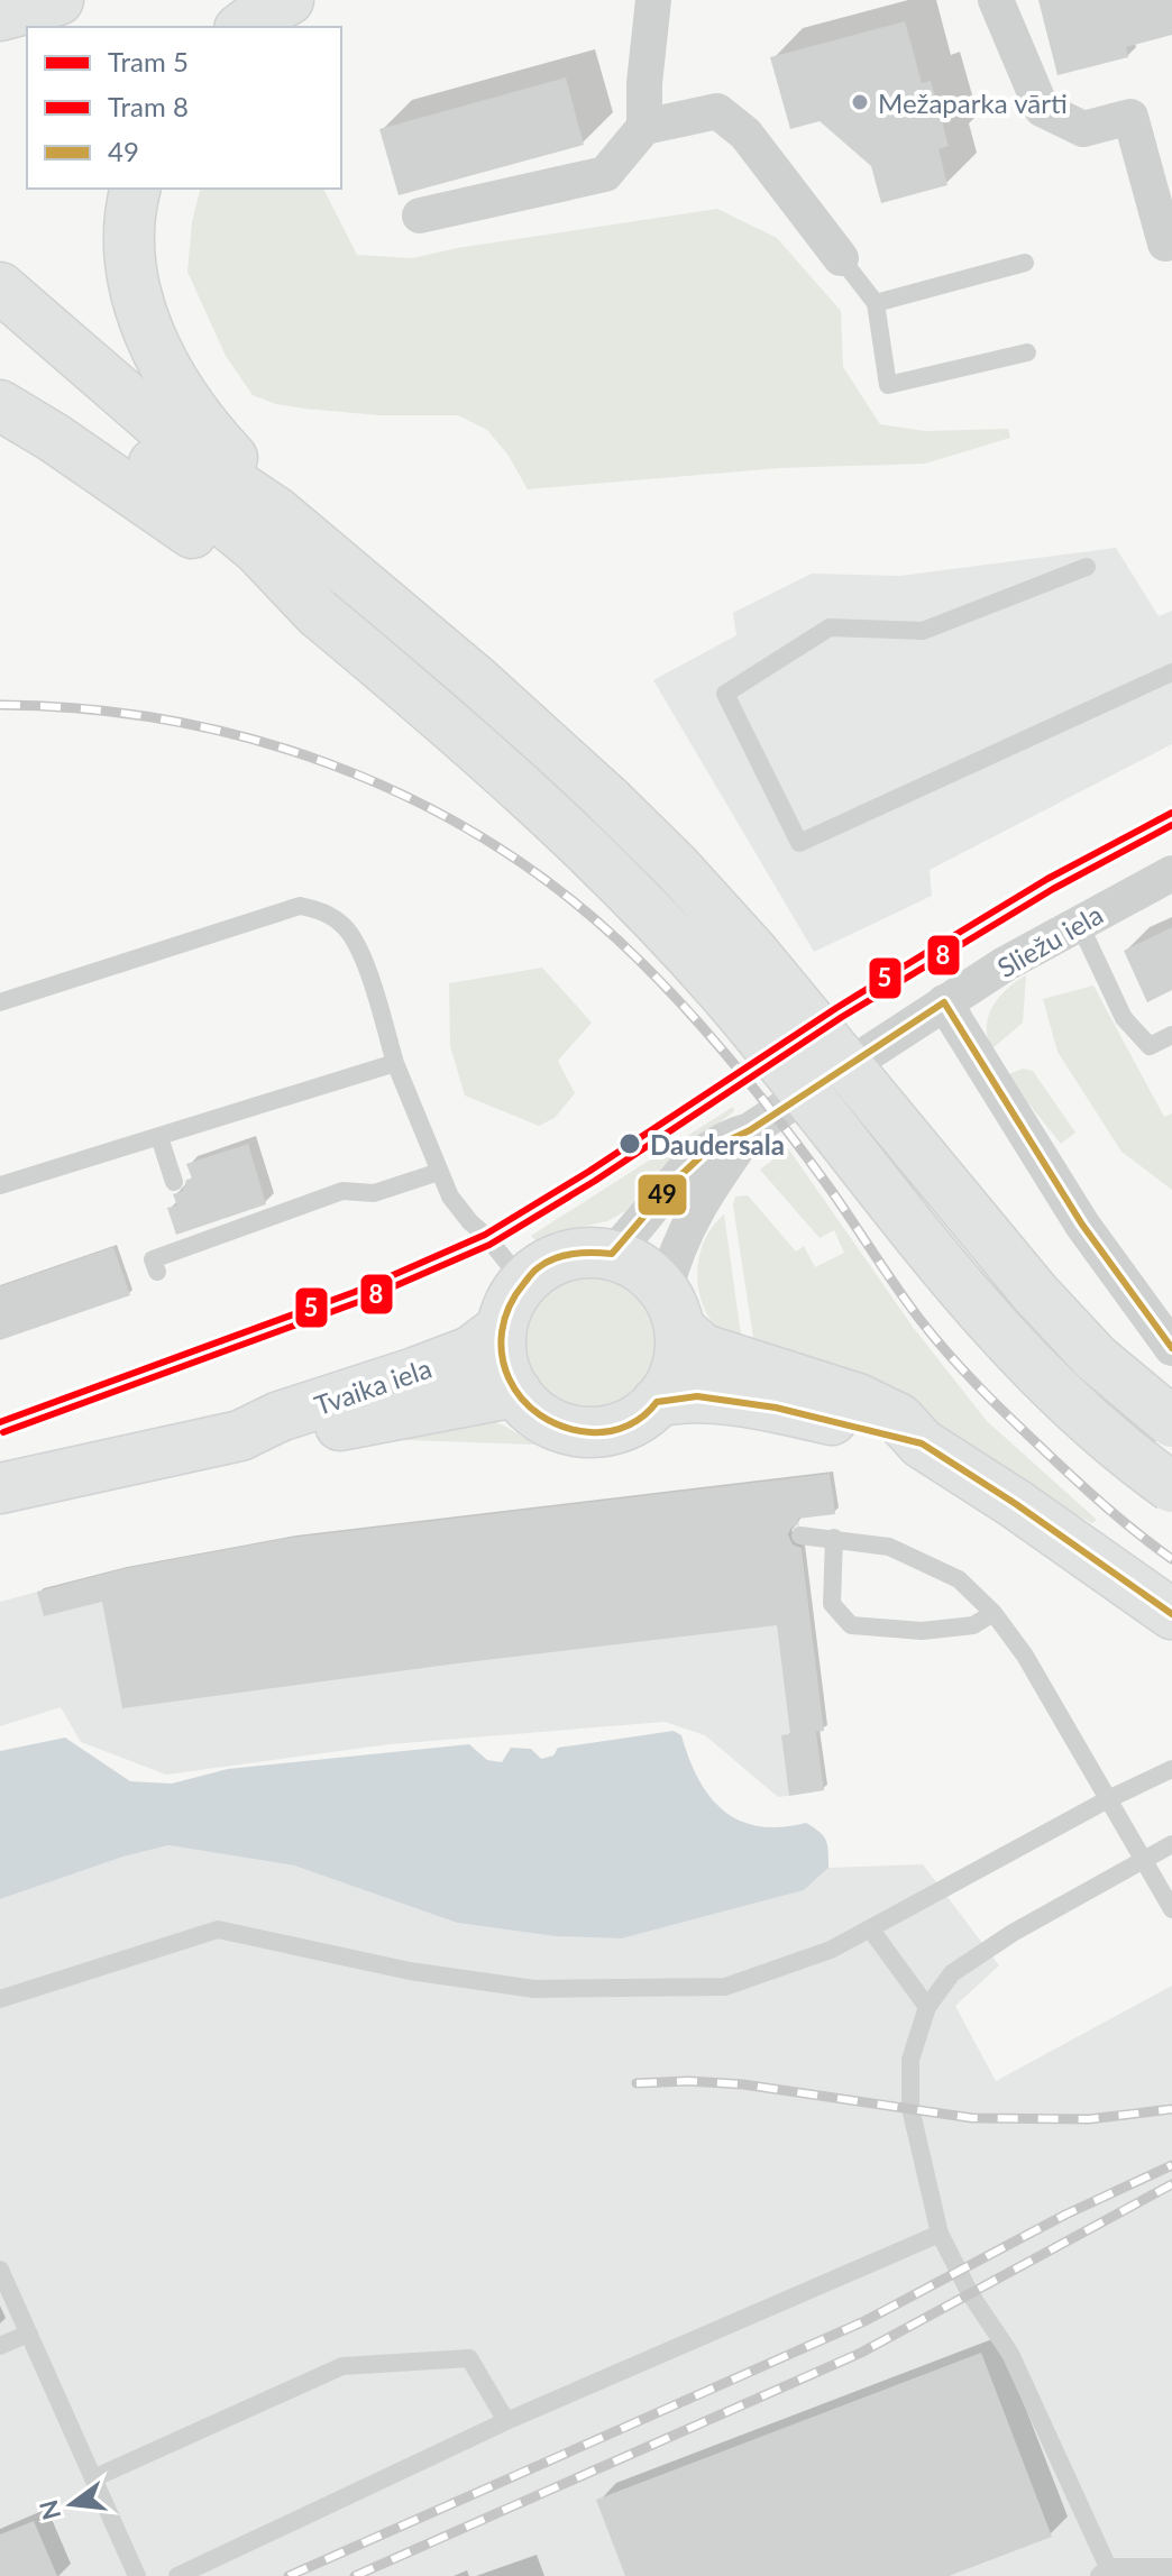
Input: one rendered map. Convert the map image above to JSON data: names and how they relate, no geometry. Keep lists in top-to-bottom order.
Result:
{
  "streets": {
    "main road": ["Tvaika iela"],
    "street": ["Sliežu iela"]
  },
  "crossings": [
    ["Sliežu iela", "Tvaika iela"]
  ],
  "places": ["Mežaparka vārti", "Daudersala"],
  "lines": ["tram line 5", "tram line 8", "transit line 49"],
  "legend": ["Tram 5", "Tram 8", "49"],
  "north": "left"
}
